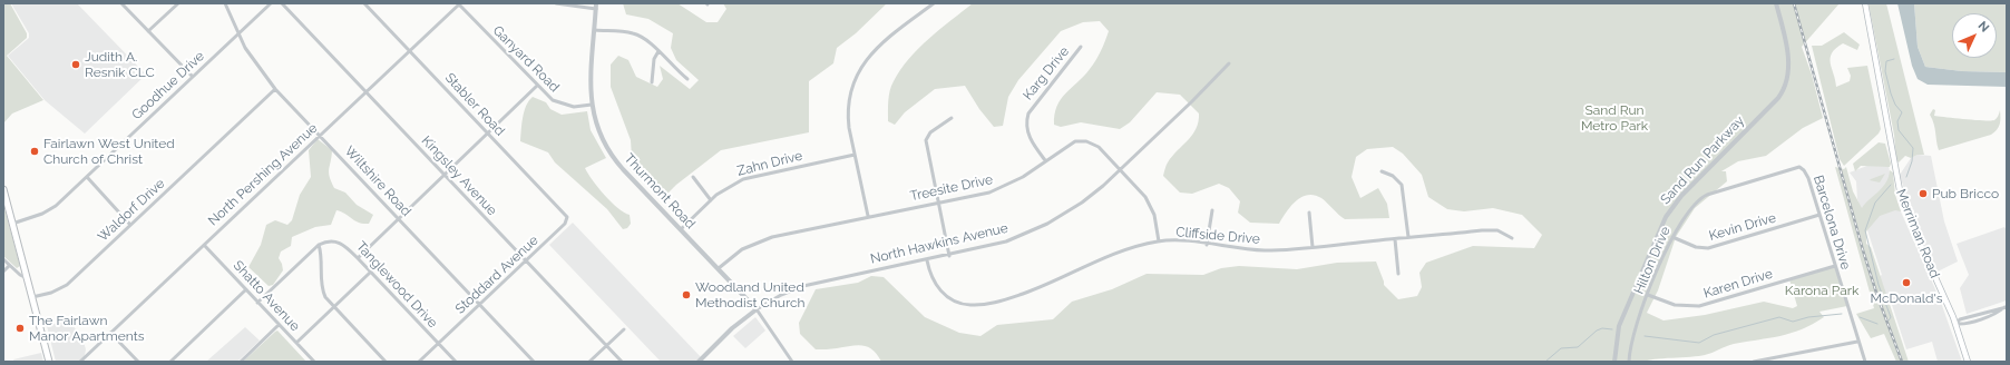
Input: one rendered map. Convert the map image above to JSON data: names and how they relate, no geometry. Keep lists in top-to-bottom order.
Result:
{
  "streets": {
    "main road": ["Merriman Road"],
    "street": [
      "Ganyard Road",
      "Karg Drive",
      "Goodhue Drive",
      "Stabler Road",
      "Sand Run Parkway",
      "Zahn Drive",
      "North Pershing Avenue",
      "Kingsley Avenue",
      "Wiltshire Road",
      "Treesite Drive",
      "Thurmont Road",
      "Waldorf Drive",
      "Barcelona Drive",
      "Kevin Drive",
      "Cliffside Drive",
      "North Hawkins Avenue",
      "Hilton Drive",
      "Stoddard Avenue",
      "Karen Drive",
      "Tanglewood Drive",
      "Shatto Avenue"
    ]
  },
  "crossings": [
    ["Ganyard Road", "North Pershing Avenue"],
    ["Ganyard Road", "Thurmont Road"],
    ["Karg Drive", "Treesite Drive"],
    ["Goodhue Drive", "Wiltshire Road"],
    ["Stabler Road", "North Pershing Avenue"],
    ["Stabler Road", "Stoddard Avenue"],
    ["Zahn Drive", "Thurmont Road"],
    ["North Pershing Avenue", "Kingsley Avenue"],
    ["North Pershing Avenue", "Wiltshire Road"],
    ["North Pershing Avenue", "Shatto Avenue"],
    ["Kingsley Avenue", "Stoddard Avenue"],
    ["Wiltshire Road", "Waldorf Drive"],
    ["Wiltshire Road", "Stoddard Avenue"],
    ["Treesite Drive", "Thurmont Road"],
    ["Treesite Drive", "Cliffside Drive"],
    ["Treesite Drive", "North Hawkins Avenue"],
    ["Thurmont Road", "North Hawkins Avenue"],
    ["Barcelona Drive", "Kevin Drive"],
    ["Barcelona Drive", "Hilton Drive"],
    ["Barcelona Drive", "Karen Drive"],
    ["Kevin Drive", "Hilton Drive"],
    ["Cliffside Drive", "North Hawkins Avenue"],
    ["Hilton Drive", "Karen Drive"],
    ["Stoddard Avenue", "Tanglewood Drive"]
  ],
  "parks": ["Sand Run Metro Park", "Karona Park"],
  "places": [
    "Judith A. Resnik CLC",
    "Fairlawn West United Church of Christ",
    "Pub Bricco",
    "McDonald's",
    "Woodland United Methodist Church",
    "The Fairlawn Manor Apartments"
  ],
  "north": "top right"
}
